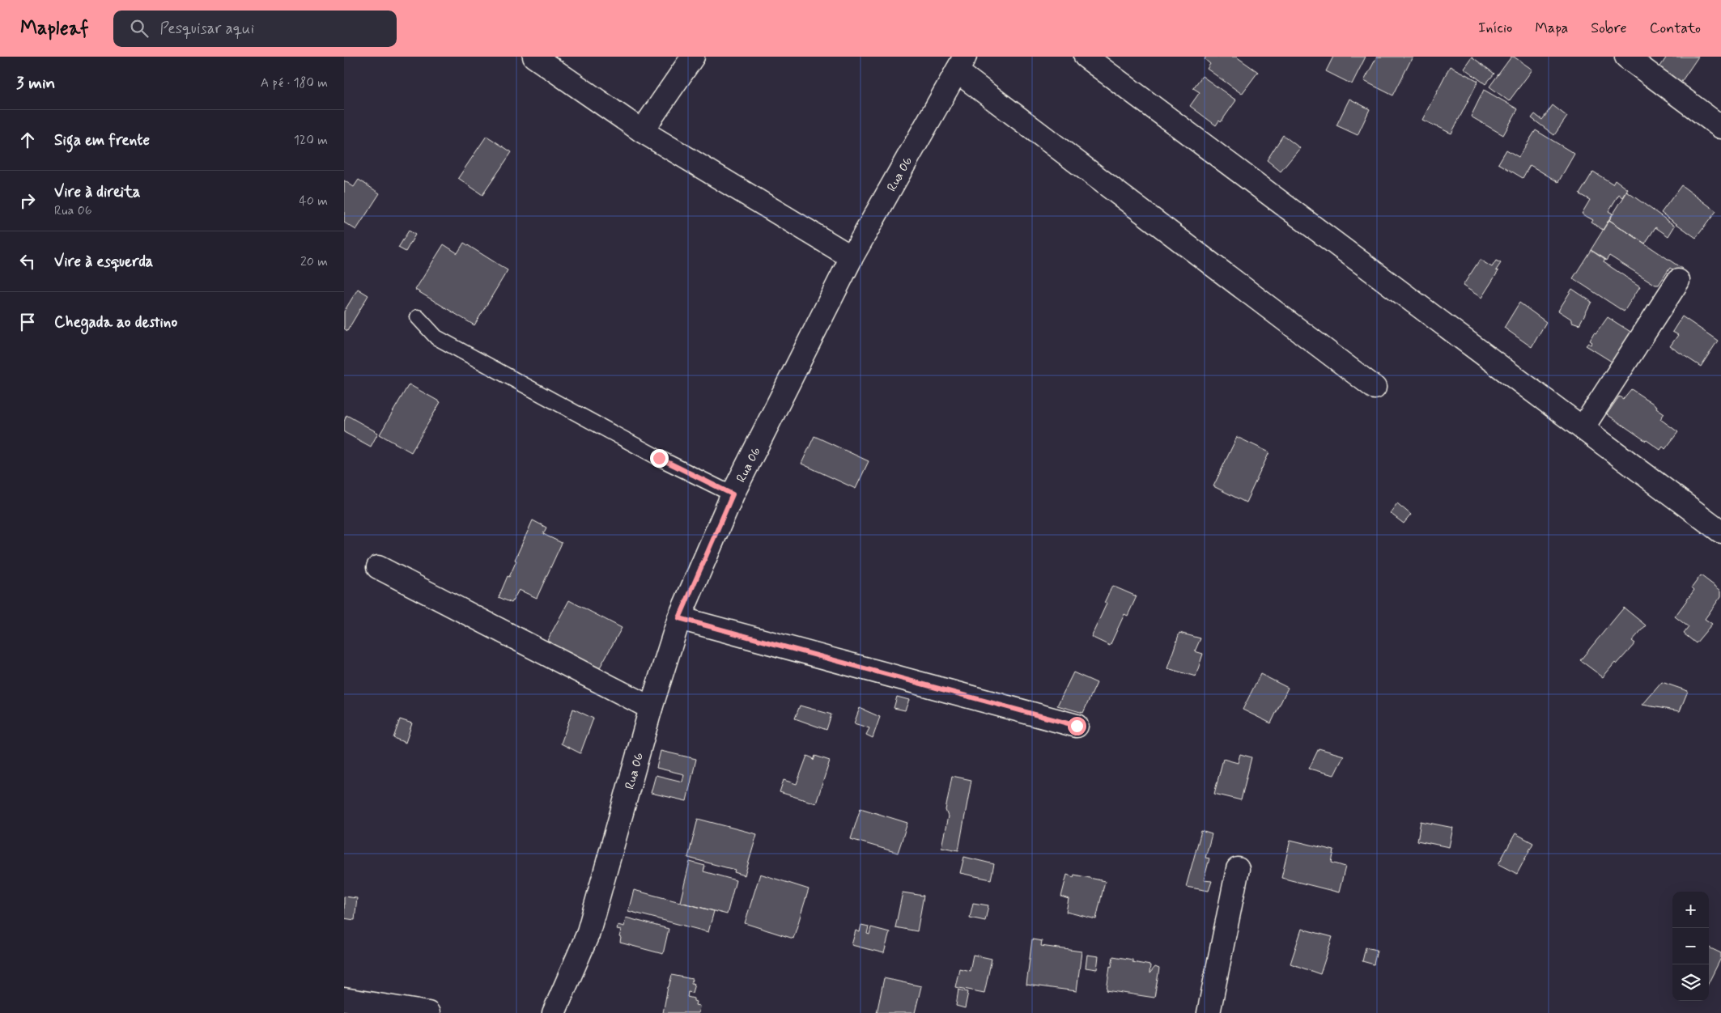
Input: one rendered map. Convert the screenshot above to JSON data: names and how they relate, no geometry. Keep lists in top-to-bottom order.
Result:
{
  "streets": {
    "street": ["Rua 06"]
  },
  "page": {
    "header": "Mapleaf",
    "search": "Pesquisar aqui",
    "nav": [
      "Início",
      "Mapa",
      "Sobre",
      "Contato"
    ],
    "heading": ["3 min", "A pé · 180 m"],
    "list": [
      ["Siga em frente", "120 m"],
      ["Vire à direita", "Rua 06", "40 m"],
      ["Vire à esquerda", "20 m"],
      "Chegada ao destino"
    ],
    "map_buttons": ["+", "−"]
  }
}
